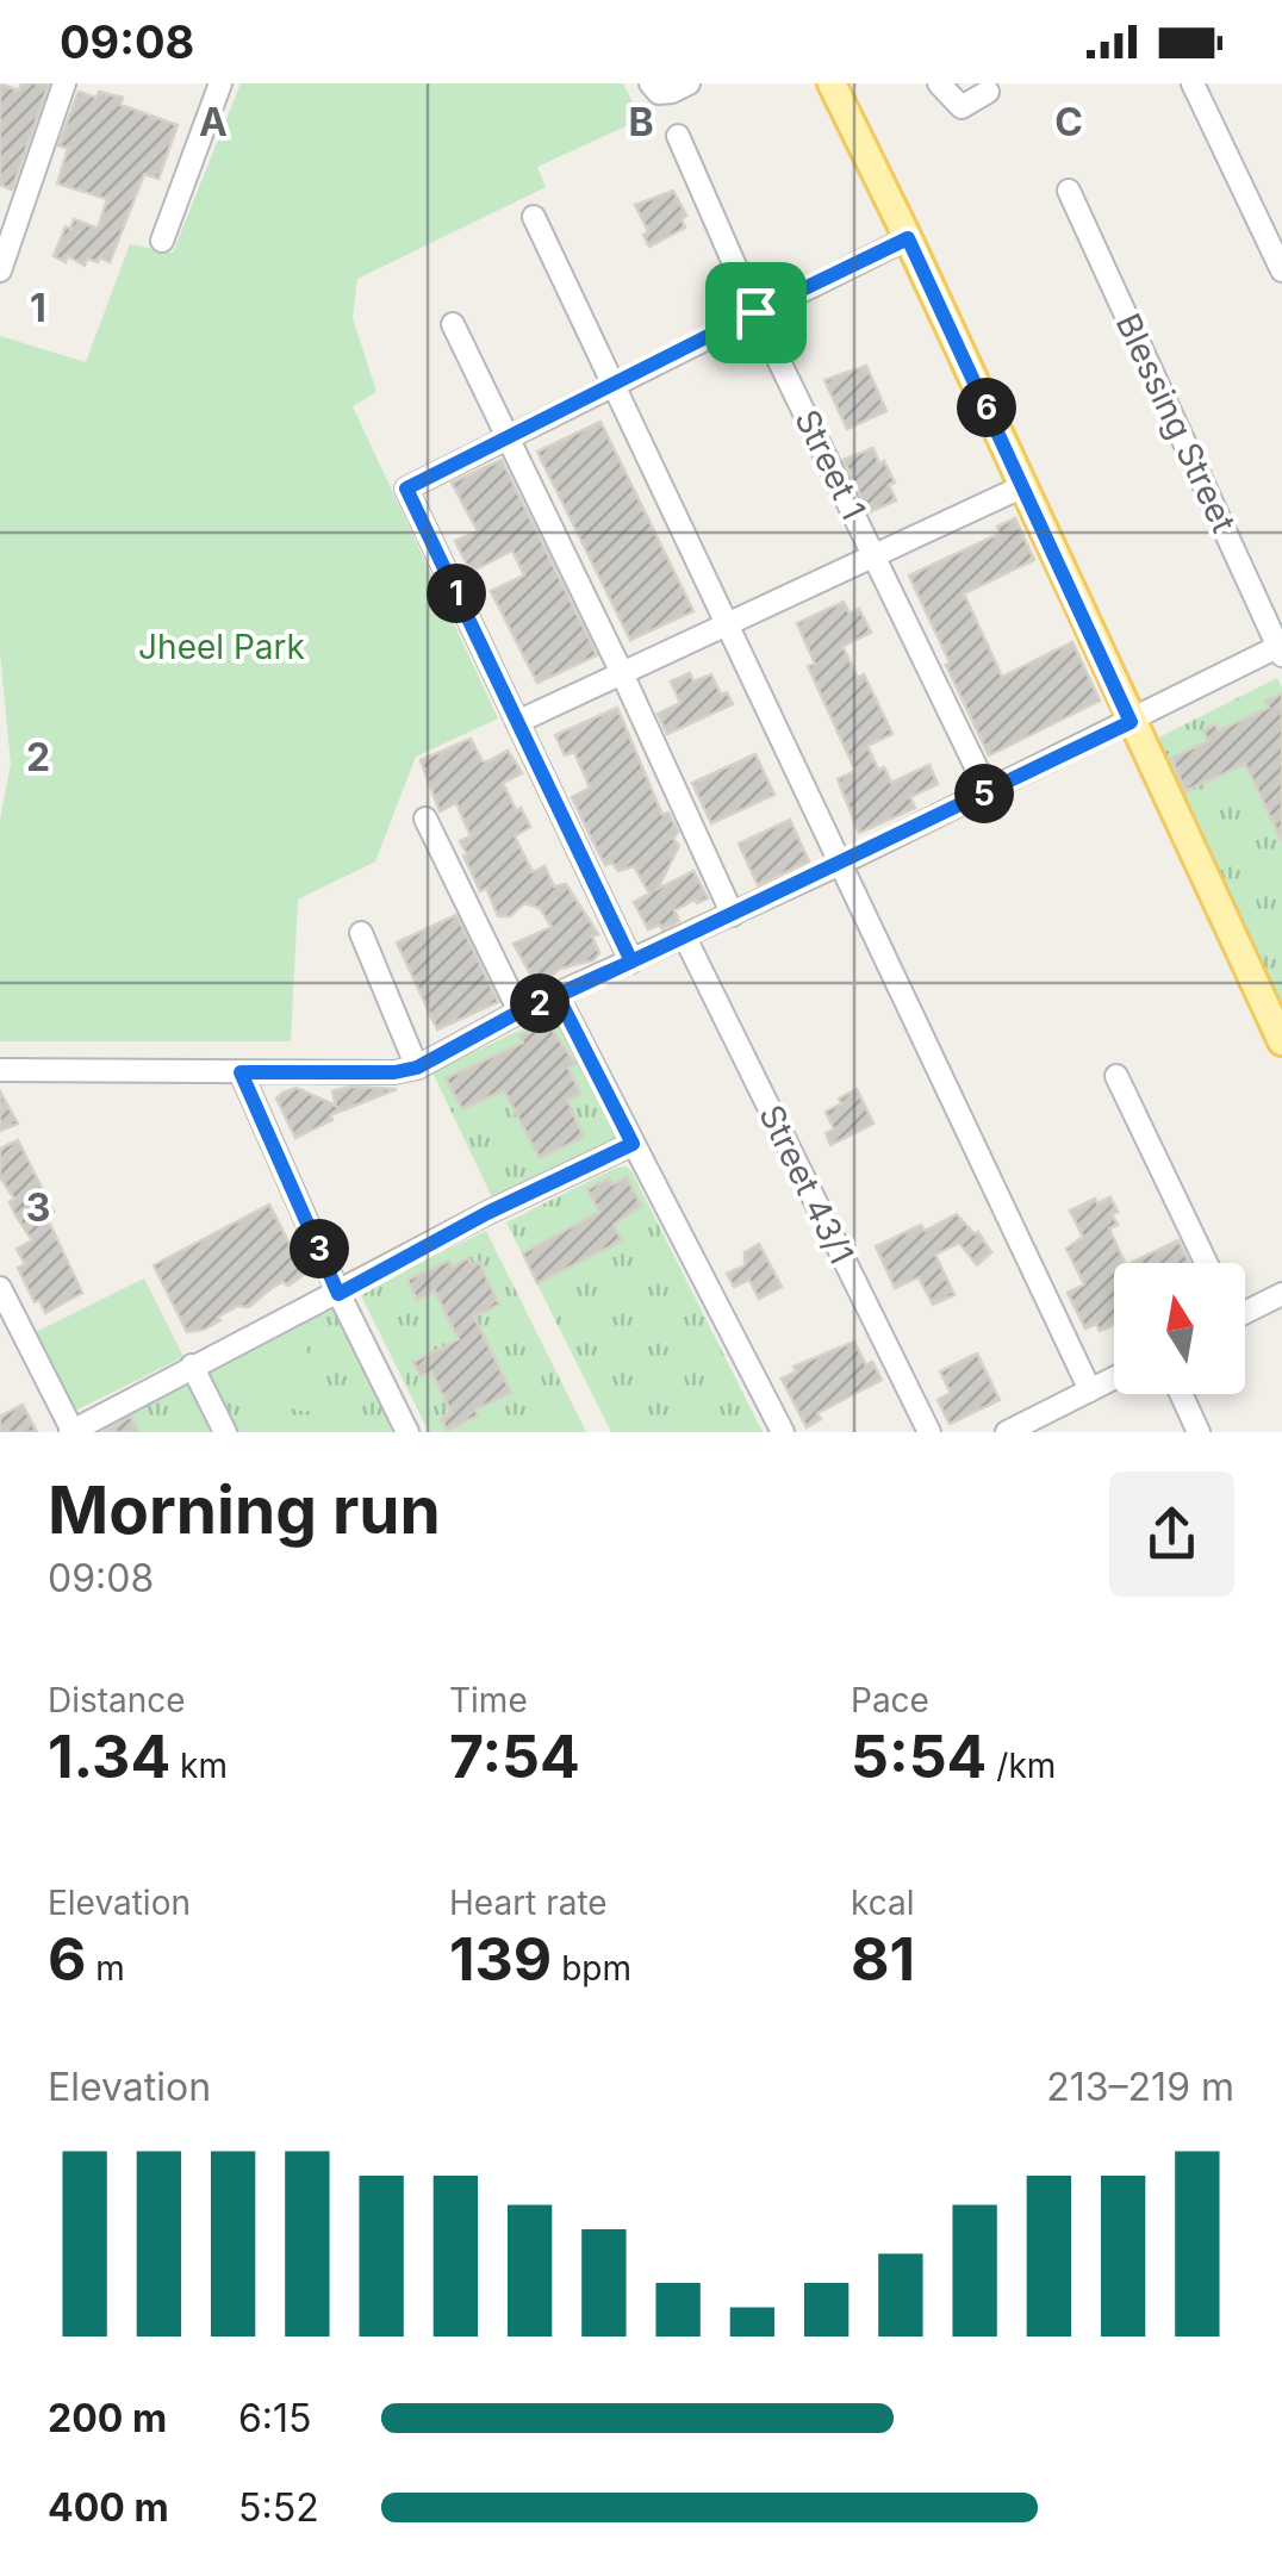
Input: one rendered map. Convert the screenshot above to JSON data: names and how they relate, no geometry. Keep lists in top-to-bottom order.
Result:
{
  "streets": {
    "street": ["Blessing Street", "Street 1", "Street 43/1"]
  },
  "parks": ["Jheel Park"],
  "north": "top",
  "page": {
    "status": "09:08",
    "pins": [
      "6",
      "1",
      "5",
      "2",
      "3"
    ],
    "heading": ["Morning run", "09:08"],
    "stats": [
      ["Distance", "1.34 km"],
      ["Time", "7:54"],
      ["Pace", "5:54 /km"],
      ["Elevation", "6 m"],
      ["Heart rate", "139 bpm"],
      ["kcal", "81"]
    ],
    "chart": ["Elevation", "213–219 m"],
    "list": [
      {
        "name": "200 m",
        "note": "6:15"
      },
      {
        "name": "400 m",
        "note": "5:52"
      }
    ]
  },
  "grid": {
    "columns": ["A", "B", "C"],
    "rows": ["1", "2", "3"]
  }
}
